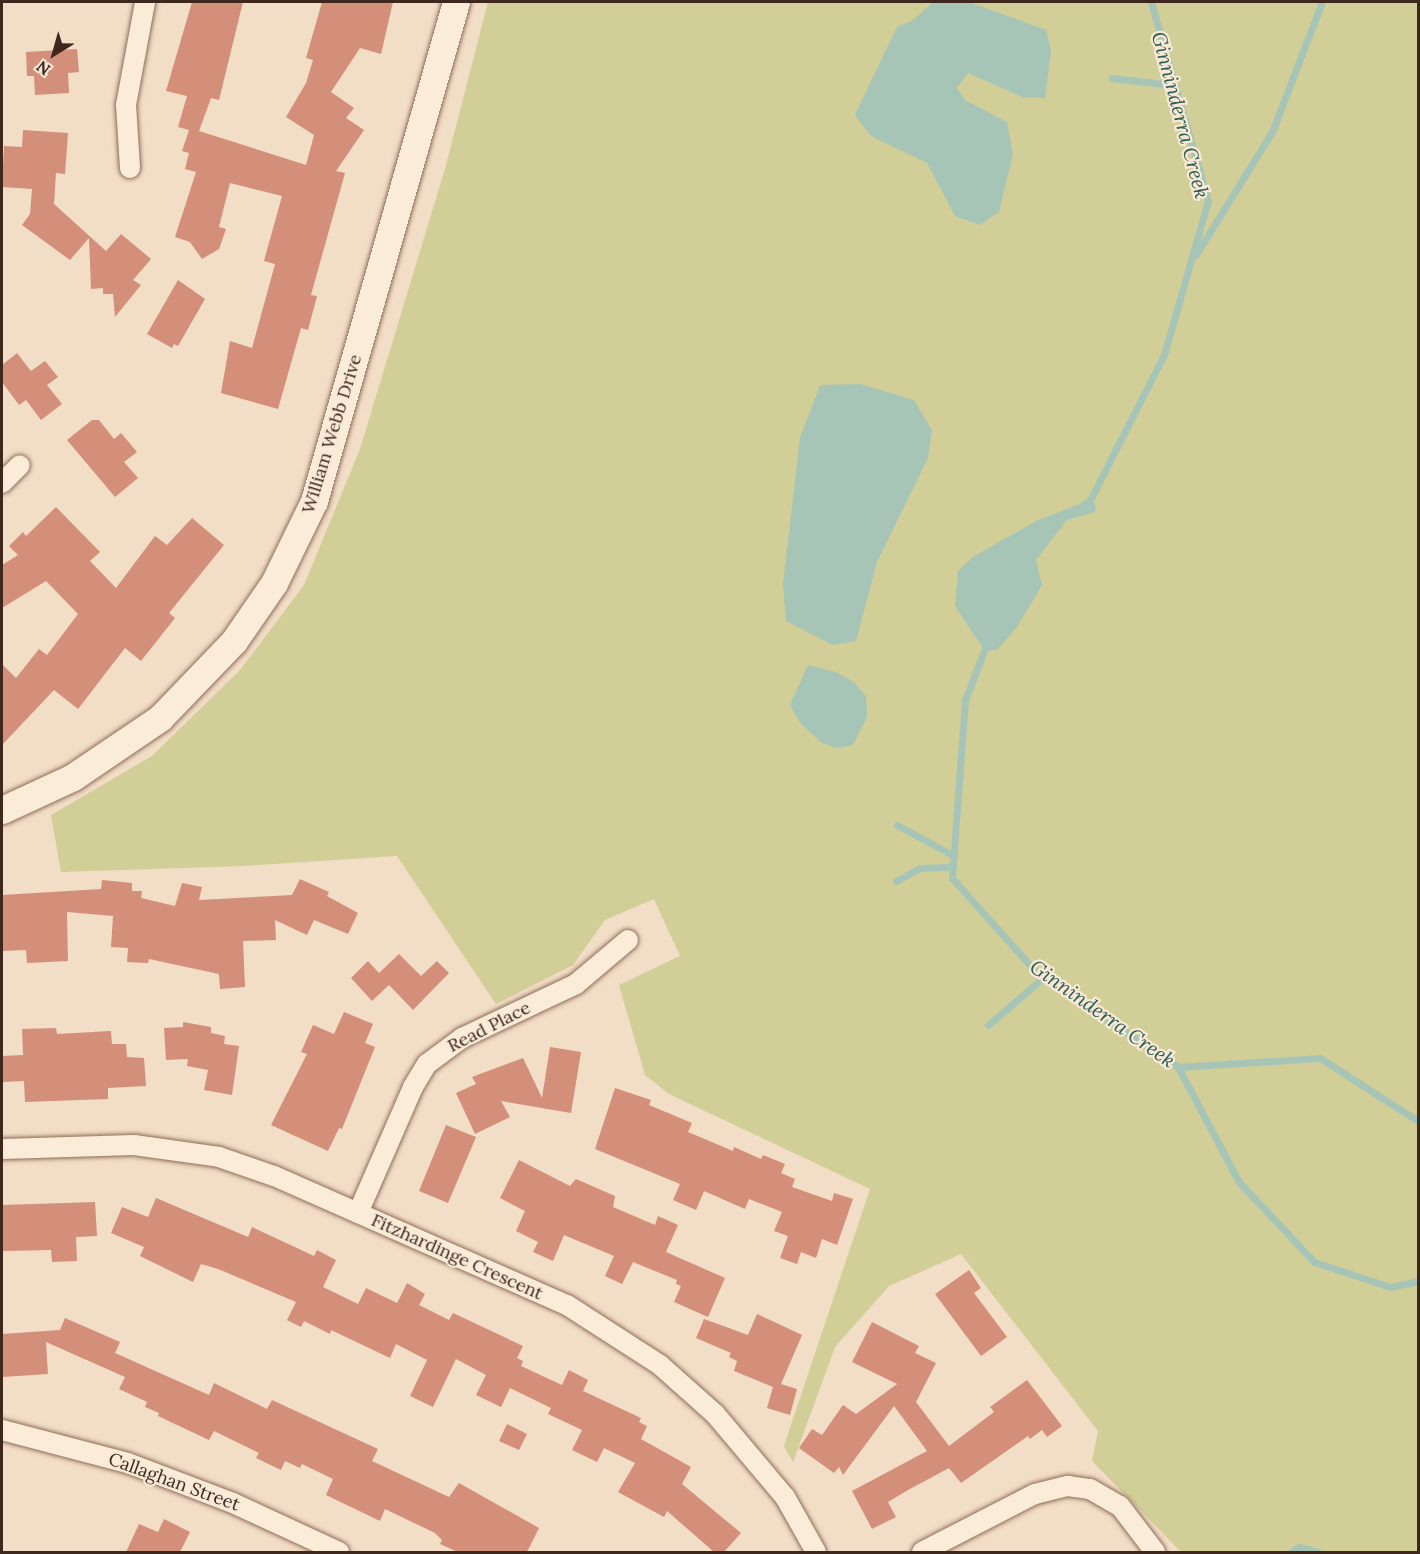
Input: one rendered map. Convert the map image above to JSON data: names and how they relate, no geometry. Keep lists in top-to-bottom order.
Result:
{
  "streets": {
    "main road": ["William Webb Drive"],
    "street": ["Read Place", "Fitzhardinge Crescent", "Callaghan Street"]
  },
  "crossings": [
    ["Read Place", "Fitzhardinge Crescent"]
  ],
  "water": ["Ginninderra Creek"],
  "north": "bottom left"
}
